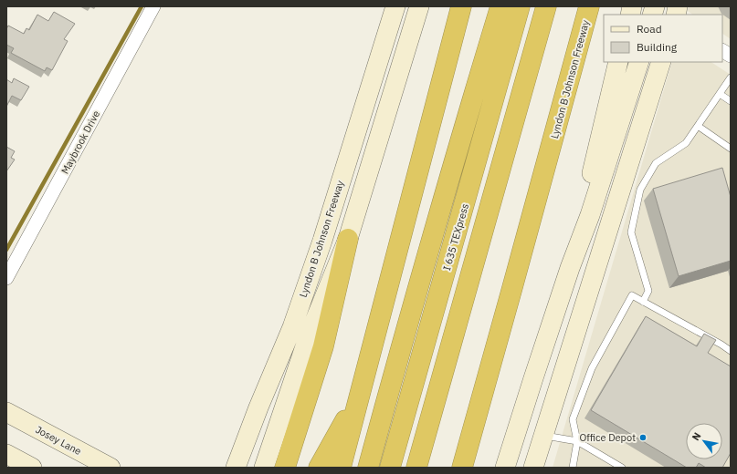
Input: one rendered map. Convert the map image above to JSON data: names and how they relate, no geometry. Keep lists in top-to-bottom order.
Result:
{
  "streets": {
    "highway": ["Lyndon B Johnson Freeway", "I 635 TEXpress"],
    "main road": ["Josey Lane"],
    "street": ["Maybrook Drive"]
  },
  "places": ["Office Depot"],
  "legend": ["Road", "Building"],
  "north": "top left"
}
